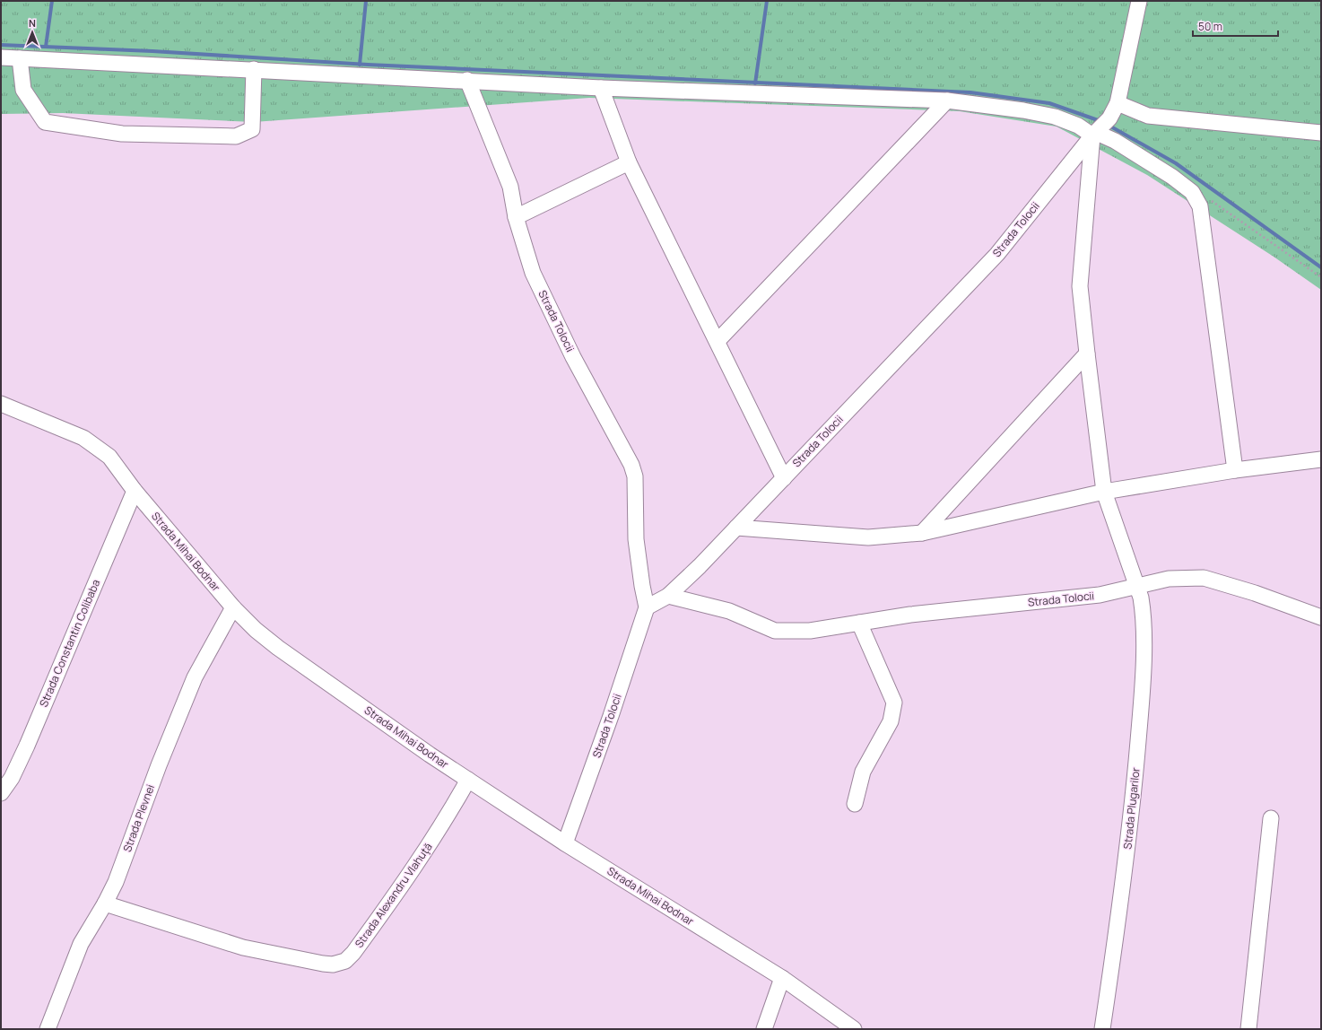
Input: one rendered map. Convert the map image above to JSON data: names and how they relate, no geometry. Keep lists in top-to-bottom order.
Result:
{
  "streets": {
    "street": [
      "Strada Tolocii",
      "Strada Mihai Bodnar",
      "Strada Constantin Colibaba",
      "Strada Plugarilor",
      "Strada Plevnei",
      "Strada Alexandru Vlahuţă"
    ]
  },
  "crossings": [
    ["Strada Tolocii", "Strada Mihai Bodnar"],
    ["Strada Tolocii", "Strada Plugarilor"],
    ["Strada Mihai Bodnar", "Strada Constantin Colibaba"],
    ["Strada Mihai Bodnar", "Strada Plevnei"],
    ["Strada Mihai Bodnar", "Strada Alexandru Vlahuţă"],
    ["Strada Plevnei", "Strada Alexandru Vlahuţă"]
  ],
  "scale_bar": "50 m",
  "north": "top"
}
